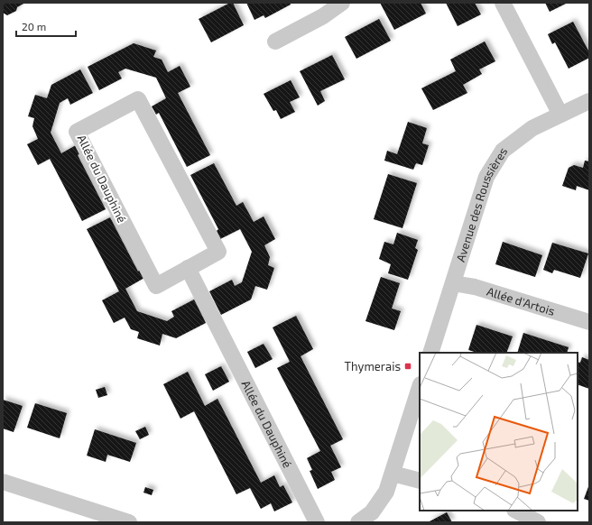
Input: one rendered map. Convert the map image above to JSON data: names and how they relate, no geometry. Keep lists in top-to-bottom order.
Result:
{
  "streets": {
    "street": ["Allée du Dauphiné", "Avenue des Roussières", "Allée d'Artois"]
  },
  "crossings": [
    ["Avenue des Roussières", "Allée d'Artois"]
  ],
  "places": {
    "transit": ["Thymerais"]
  },
  "scale_bar": "20 m"
}
